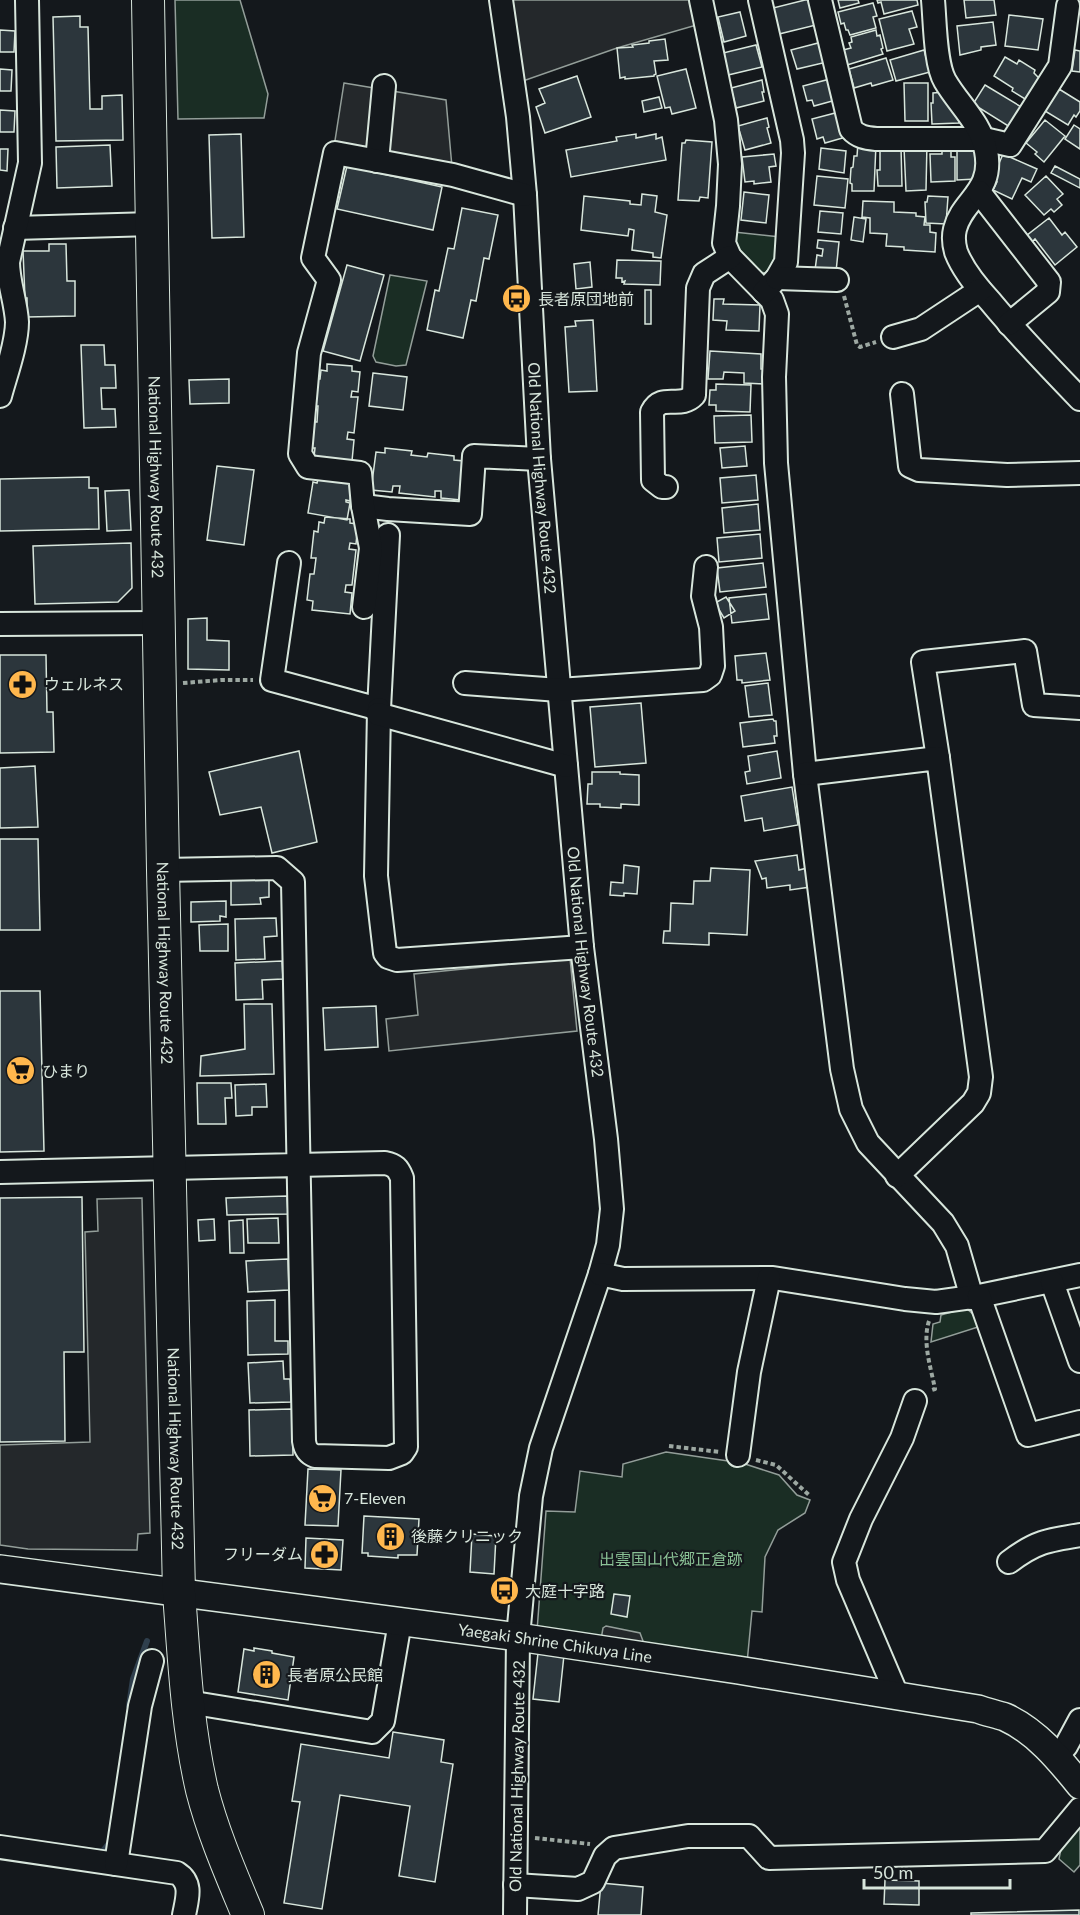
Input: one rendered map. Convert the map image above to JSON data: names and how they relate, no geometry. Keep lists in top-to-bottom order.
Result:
{
  "streets": {
    "highway": ["National Highway Route 432"],
    "main road": ["Yaegaki Shrine Chikuya Line"],
    "street": ["Old National Highway Route 432"]
  },
  "crossings": [
    ["National Highway Route 432", "Yaegaki Shrine Chikuya Line"],
    ["Old National Highway Route 432", "Yaegaki Shrine Chikuya Line"]
  ],
  "parks": ["出雲国山代郷正倉跡"],
  "places": {
    "bus stop": ["長者原団地前", "大庭十字路"],
    "pharmacy": ["ウェルネス", "フリーダム"],
    "supermarket": ["ひまり", "7-Eleven"],
    "building": ["後藤クリニック", "長者原公民館"]
  },
  "scale_bar": "50 m"
}
